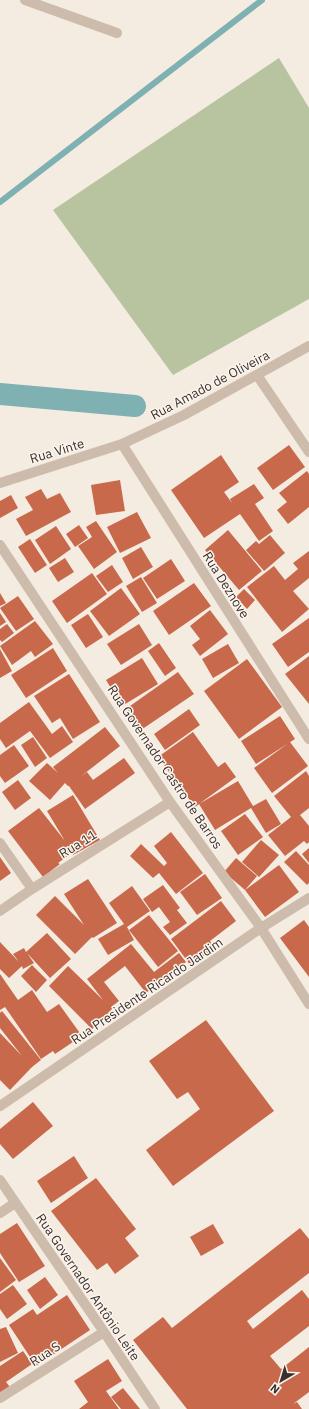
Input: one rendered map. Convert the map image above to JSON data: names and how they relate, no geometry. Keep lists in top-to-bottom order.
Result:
{
  "streets": {
    "street": [
      "Rua Amado de Oliveira",
      "Rua Vinte",
      "Rua Deznove",
      "Rua Governador Castro de Barros",
      "Rua 11",
      "Rua Presidente Ricardo Jardim",
      "Rua Governador Antônio Leite",
      "Rua S"
    ]
  },
  "crossings": [
    ["Rua Amado de Oliveira", "Rua Vinte"],
    ["Rua Amado de Oliveira", "Rua Deznove"],
    ["Rua Vinte", "Rua Deznove"],
    ["Rua Governador Castro de Barros", "Rua 11"],
    ["Rua Governador Castro de Barros", "Rua Presidente Ricardo Jardim"],
    ["Rua Governador Antônio Leite", "Rua S"]
  ],
  "north": "bottom left"
}
